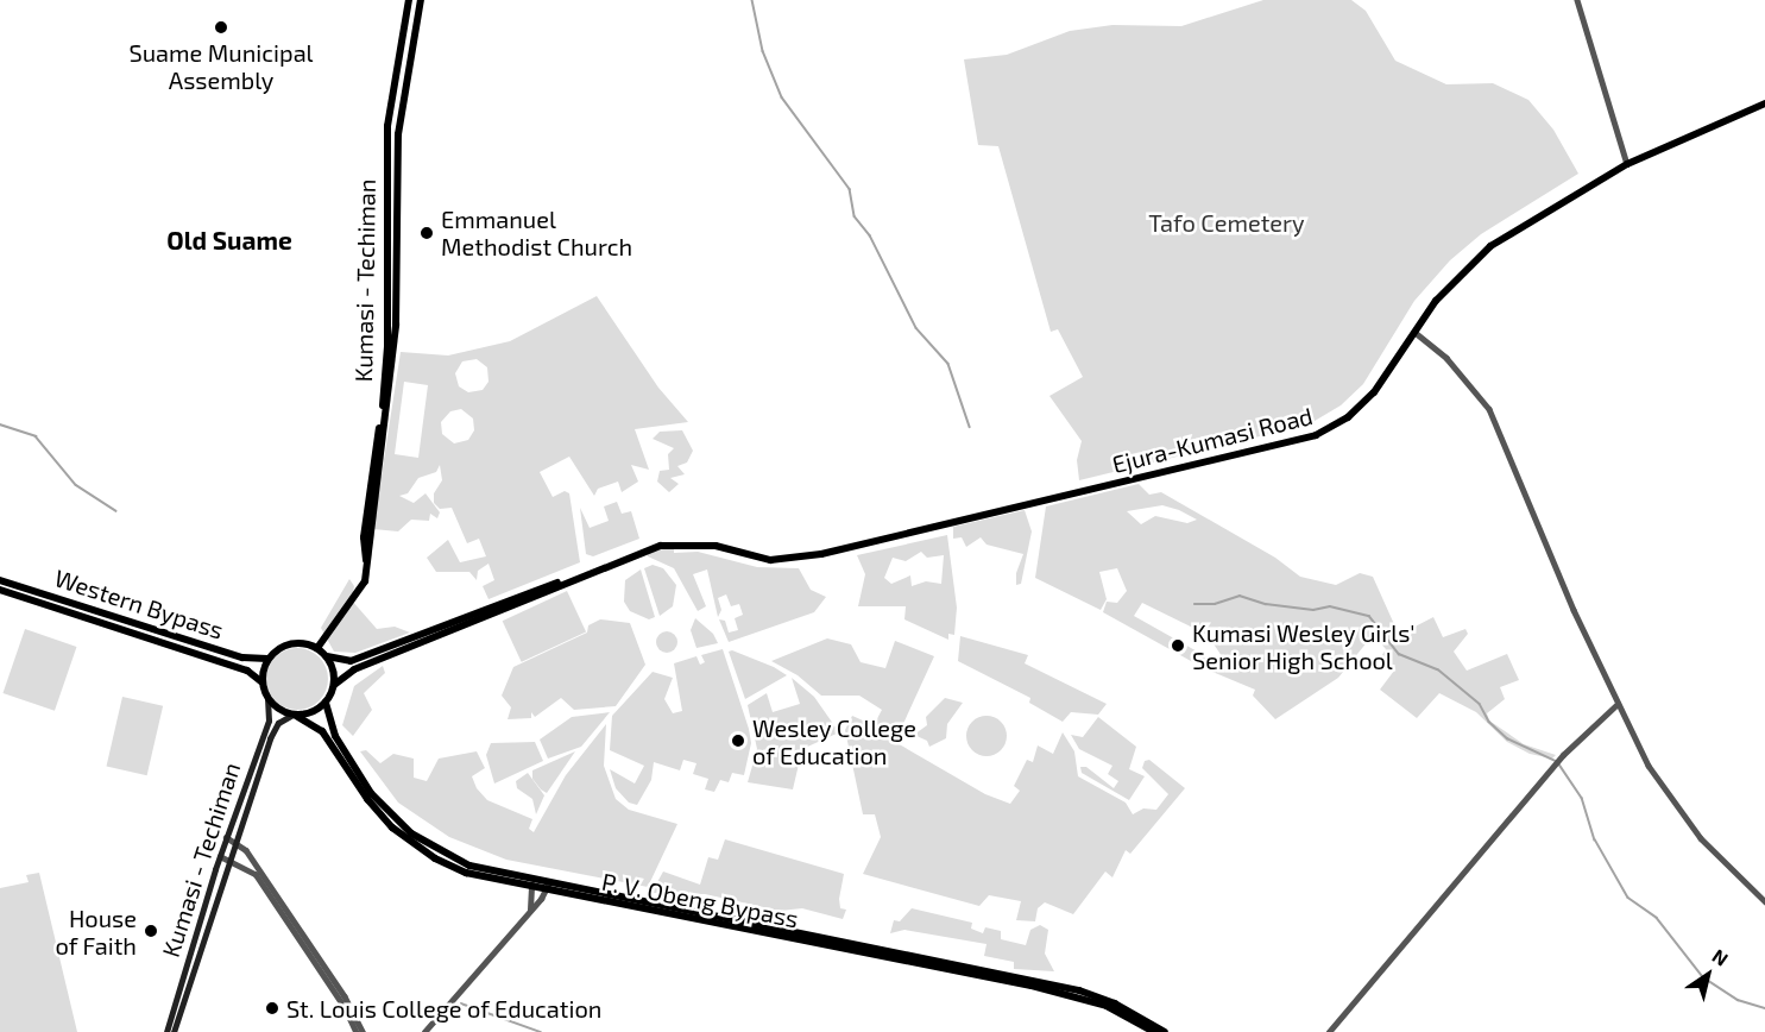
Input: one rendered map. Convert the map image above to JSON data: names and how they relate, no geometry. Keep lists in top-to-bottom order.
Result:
{
  "streets": {
    "main road": [
      "Kumasi - Techiman",
      "Ejura-Kumasi Road",
      "Western Bypass",
      "P. V. Obeng Bypass"
    ]
  },
  "crossings": [
    ["Kumasi - Techiman", "Western Bypass"],
    ["Kumasi - Techiman", "P. V. Obeng Bypass"],
    ["Western Bypass", "P. V. Obeng Bypass"]
  ],
  "districts": ["Old Suame"],
  "parks": ["Tafo Cemetery"],
  "places": [
    "Suame Municipal Assembly",
    "Emmanuel Methodist Church",
    "Kumasi Wesley Girls' Senior High School",
    "Wesley College of Education",
    "House of Faith",
    "St. Louis College of Education"
  ],
  "north": "top right"
}
